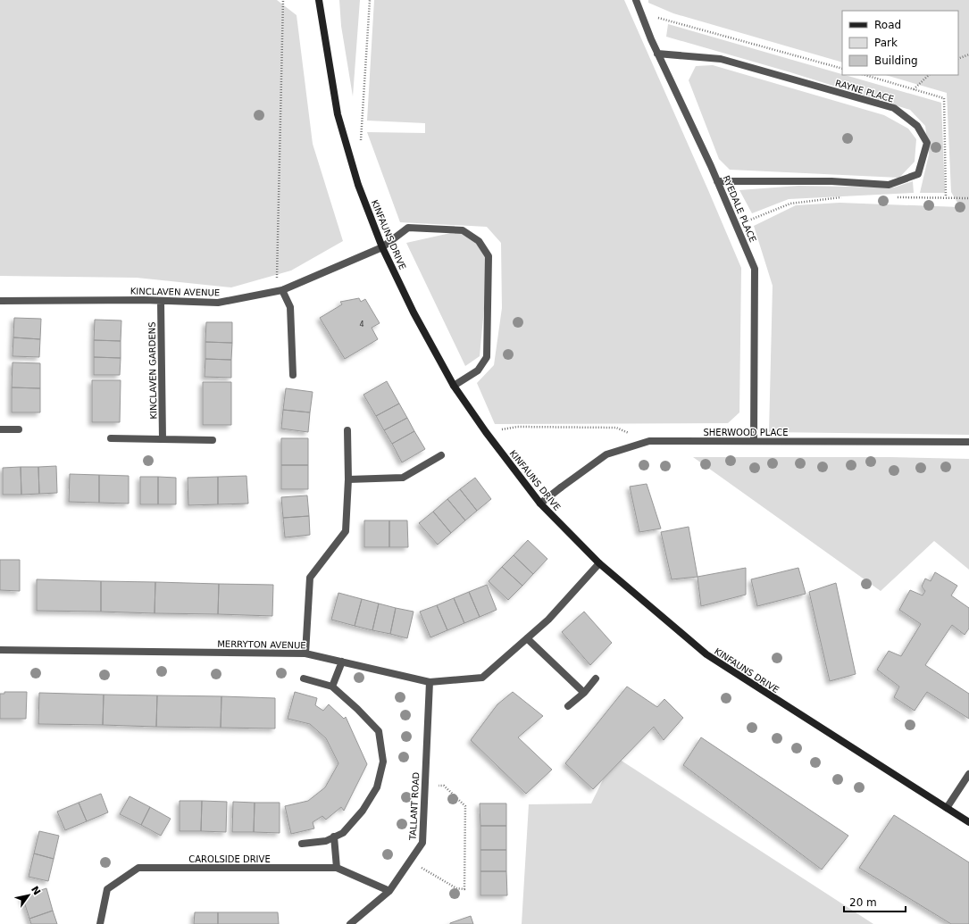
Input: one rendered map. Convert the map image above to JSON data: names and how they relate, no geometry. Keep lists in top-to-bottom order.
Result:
{
  "streets": {
    "street": [
      "RAYNE PLACE",
      "RYEDALE PLACE",
      "KINFAUNS DRIVE",
      "KINCLAVEN AVENUE",
      "KINCLAVEN GARDENS",
      "SHERWOOD PLACE",
      "MERRYTON AVENUE",
      "TALLANT ROAD",
      "CAROLSIDE DRIVE"
    ]
  },
  "crossings": [
    ["RAYNE PLACE", "RYEDALE PLACE"],
    ["RYEDALE PLACE", "SHERWOOD PLACE"],
    ["KINFAUNS DRIVE", "KINCLAVEN AVENUE"],
    ["KINFAUNS DRIVE", "SHERWOOD PLACE"],
    ["KINFAUNS DRIVE", "MERRYTON AVENUE"],
    ["KINCLAVEN AVENUE", "KINCLAVEN GARDENS"],
    ["MERRYTON AVENUE", "TALLANT ROAD"],
    ["TALLANT ROAD", "CAROLSIDE DRIVE"]
  ],
  "house_numbers": ["4"],
  "legend": ["Road", "Park", "Building"],
  "scale_bar": "20 m",
  "north": "top right"
}
